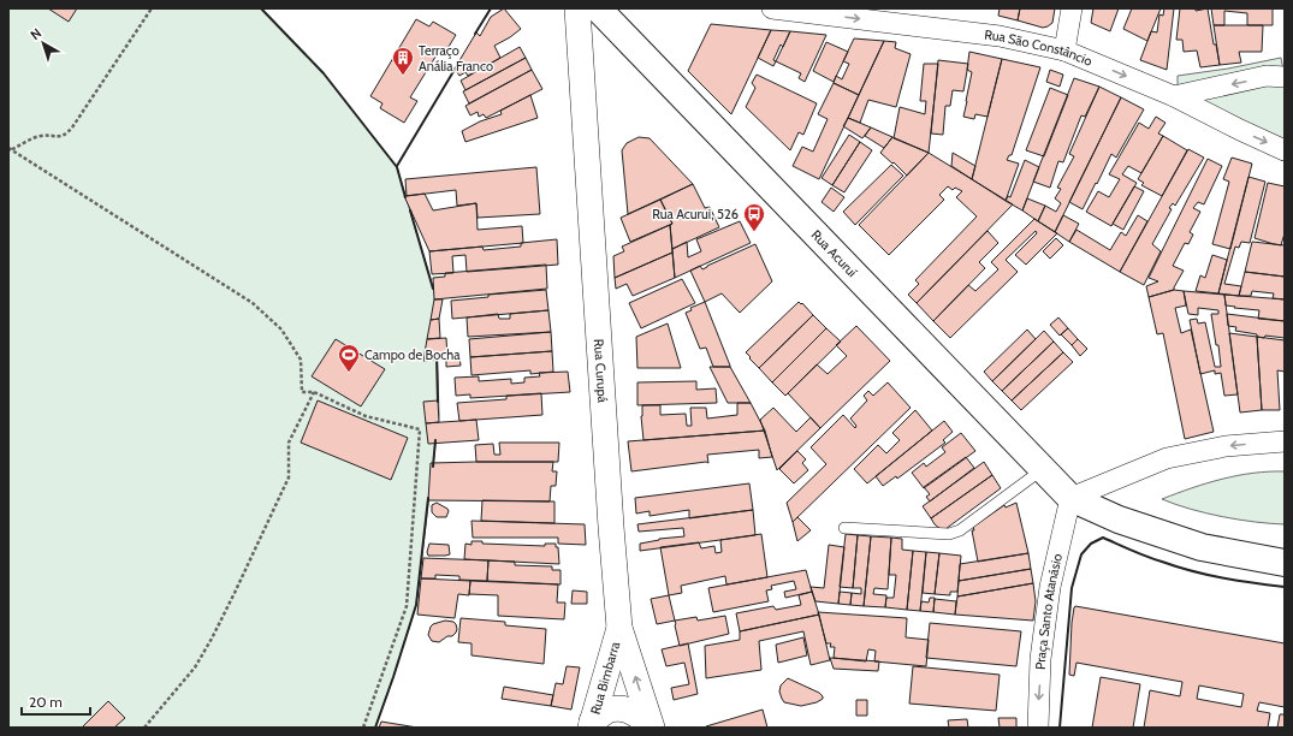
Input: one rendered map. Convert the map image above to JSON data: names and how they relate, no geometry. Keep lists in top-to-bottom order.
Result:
{
  "streets": {
    "main road": ["Rua Acuruí"],
    "street": [
      "Rua São Constâncio",
      "Rua Curupá",
      "Praça Santo Atanásio",
      "Rua Bimbarra"
    ]
  },
  "crossings": [
    ["Rua Acuruí", "Praça Santo Atanásio"],
    ["Rua Curupá", "Rua Bimbarra"]
  ],
  "one_way": ["Rua São Constâncio", "Praça Santo Atanásio"],
  "places": {
    "building": ["Terraço Anália Franco"],
    "bus stop": ["Rua Acurui, 526"],
    "sports": ["Campo de Bocha"]
  },
  "scale_bar": "20 m",
  "north": "top left"
}
